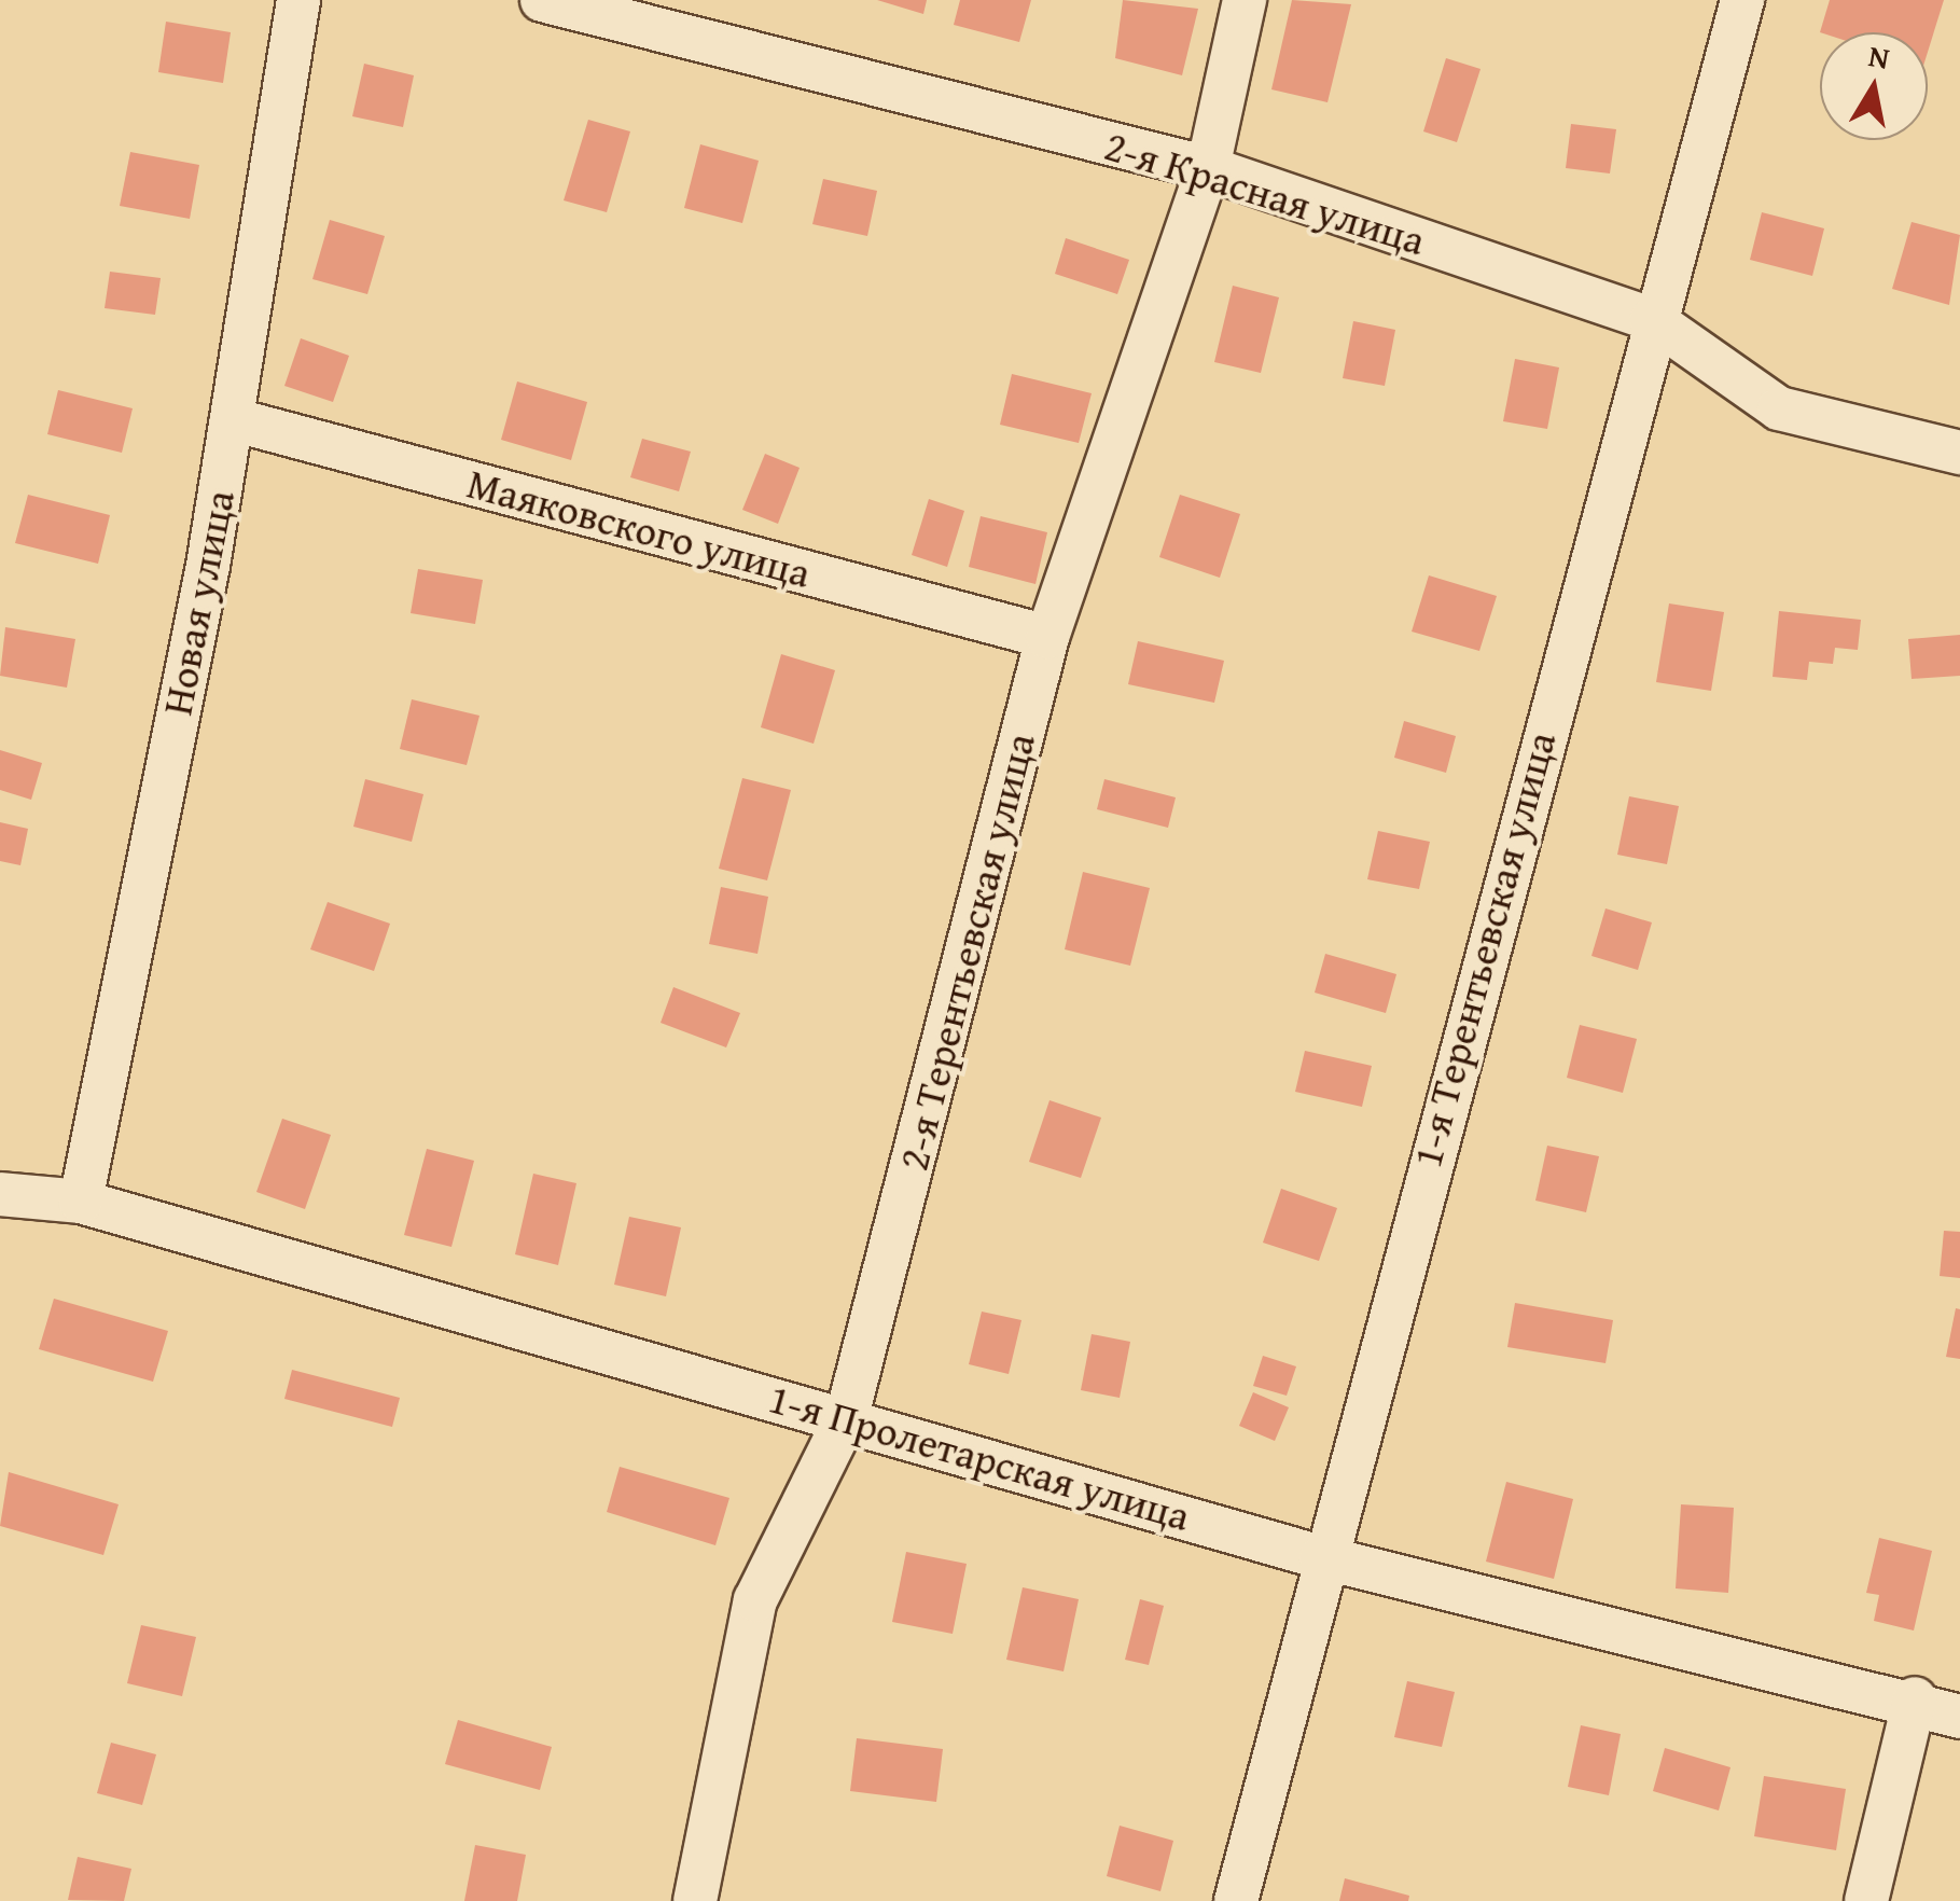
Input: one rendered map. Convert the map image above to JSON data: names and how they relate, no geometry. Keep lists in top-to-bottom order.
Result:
{
  "streets": {
    "street": [
      "2-я Красная улица",
      "Маяковского улица",
      "Новая улица",
      "1-я Терентьевская улица",
      "2-я Терентьевская улица",
      "1-я Пролетарская улица"
    ]
  },
  "crossings": [
    ["2-я Красная улица", "1-я Терентьевская улица"],
    ["2-я Красная улица", "2-я Терентьевская улица"],
    ["Маяковского улица", "Новая улица"],
    ["Маяковского улица", "2-я Терентьевская улица"],
    ["Новая улица", "1-я Пролетарская улица"],
    ["1-я Терентьевская улица", "1-я Пролетарская улица"],
    ["2-я Терентьевская улица", "1-я Пролетарская улица"]
  ],
  "north": "top"
}
